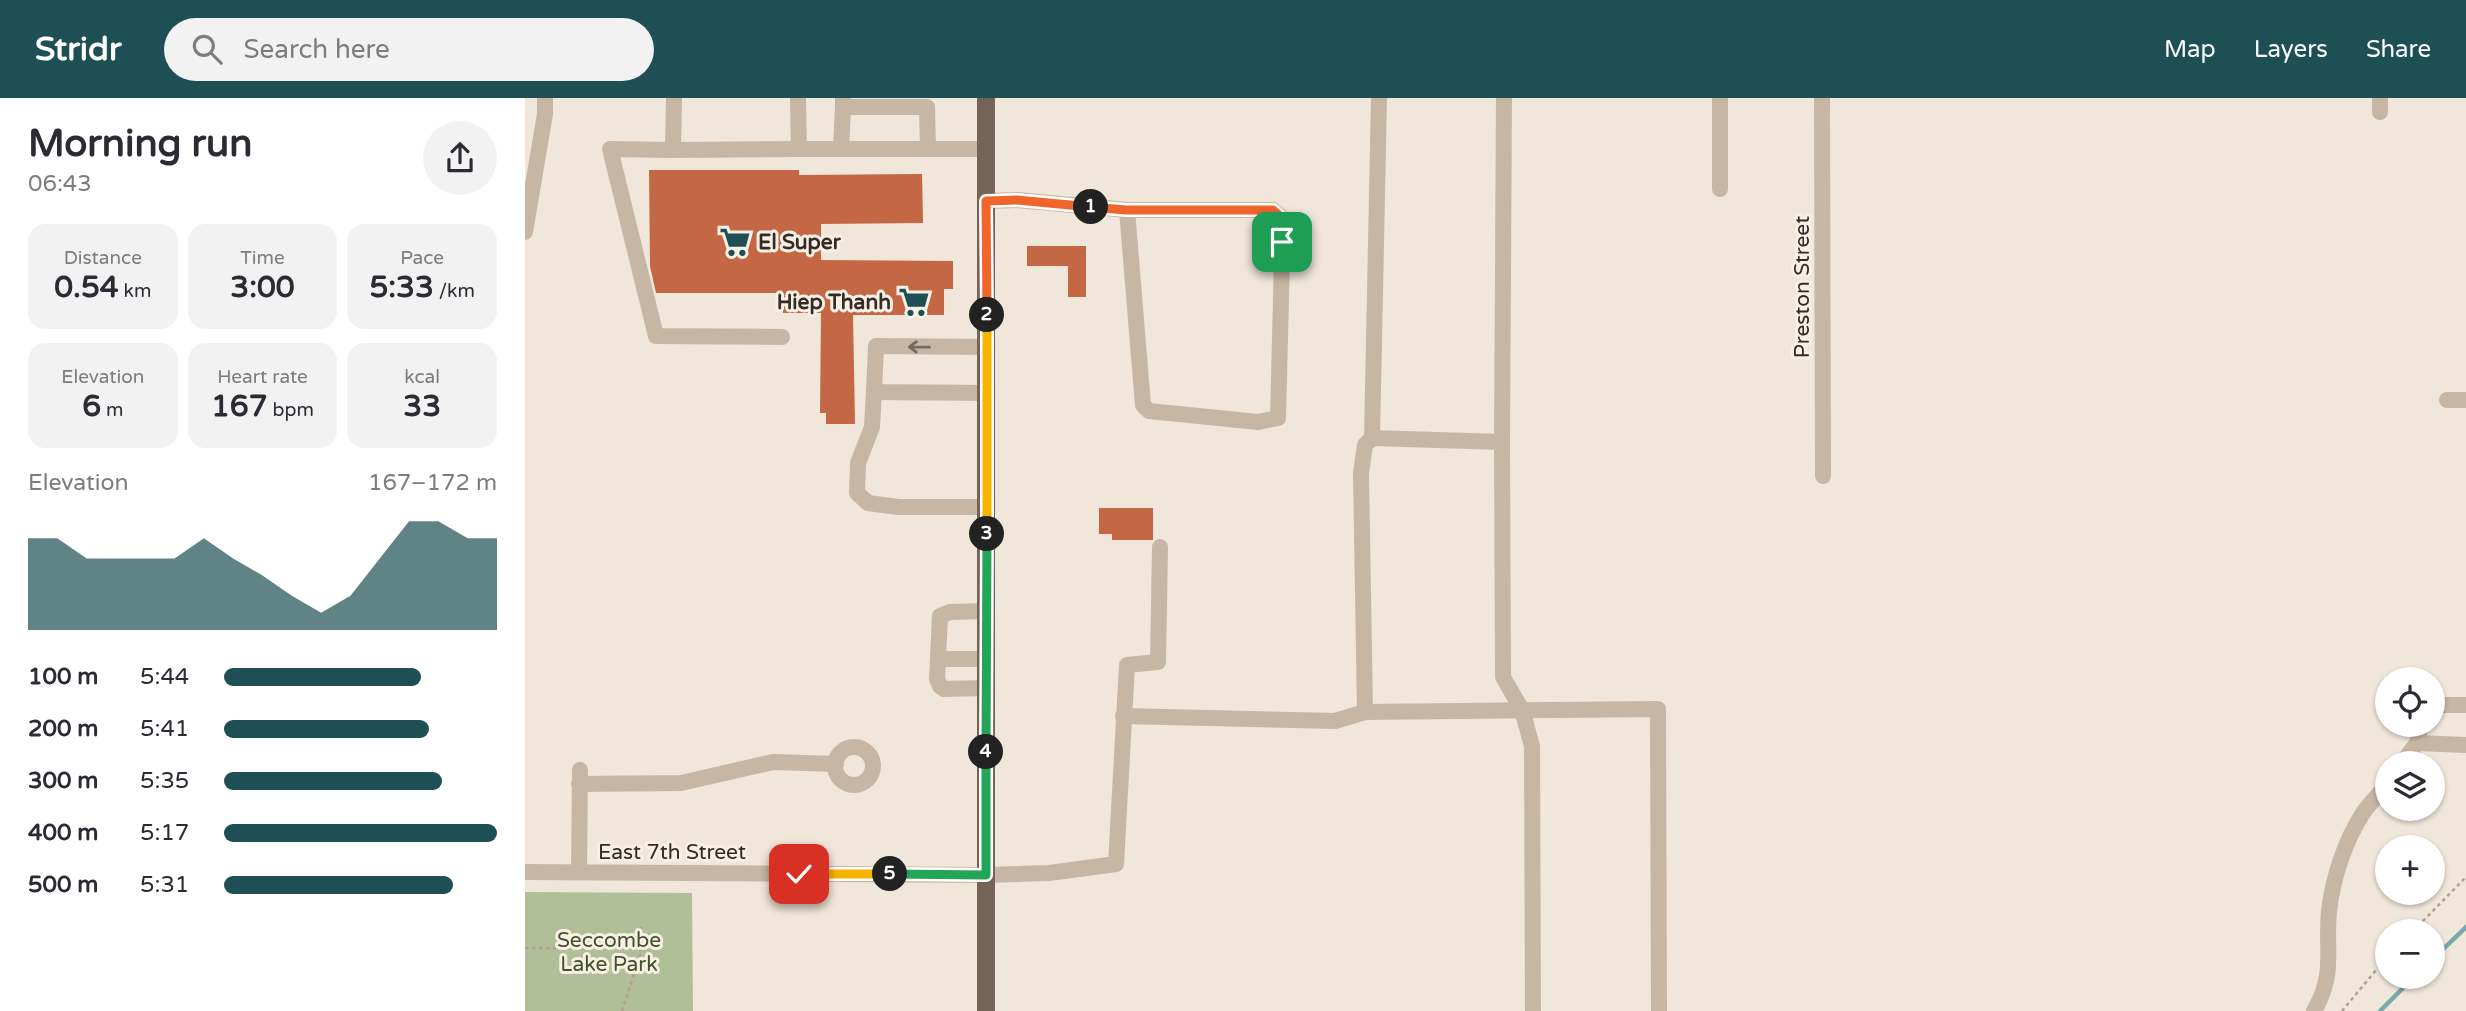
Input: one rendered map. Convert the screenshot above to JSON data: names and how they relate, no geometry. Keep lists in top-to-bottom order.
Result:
{
  "streets": {
    "street": ["Preston Street", "East 7th Street"]
  },
  "parks": ["Seccombe Lake Park"],
  "places": {
    "supermarket": ["El Super", "Hiep Thanh"]
  },
  "page": {
    "header": "Stridr",
    "search": "Search here",
    "nav": ["Map", "Layers", "Share"],
    "heading": ["Morning run", "06:43"],
    "pins": [
      "1",
      "2",
      "3",
      "4",
      "5"
    ],
    "stats": [
      ["Distance", "0.54 km"],
      ["Time", "3:00"],
      ["Pace", "5:33 /km"],
      ["Elevation", "6 m"],
      ["Heart rate", "167 bpm"],
      ["kcal", "33"]
    ],
    "chart": ["Elevation", "167–172 m"],
    "list": [
      {
        "name": "100 m",
        "note": "5:44"
      },
      {
        "name": "200 m",
        "note": "5:41"
      },
      {
        "name": "300 m",
        "note": "5:35"
      },
      {
        "name": "400 m",
        "note": "5:17"
      },
      {
        "name": "500 m",
        "note": "5:31"
      }
    ],
    "map_buttons": ["+", "−"]
  }
}
